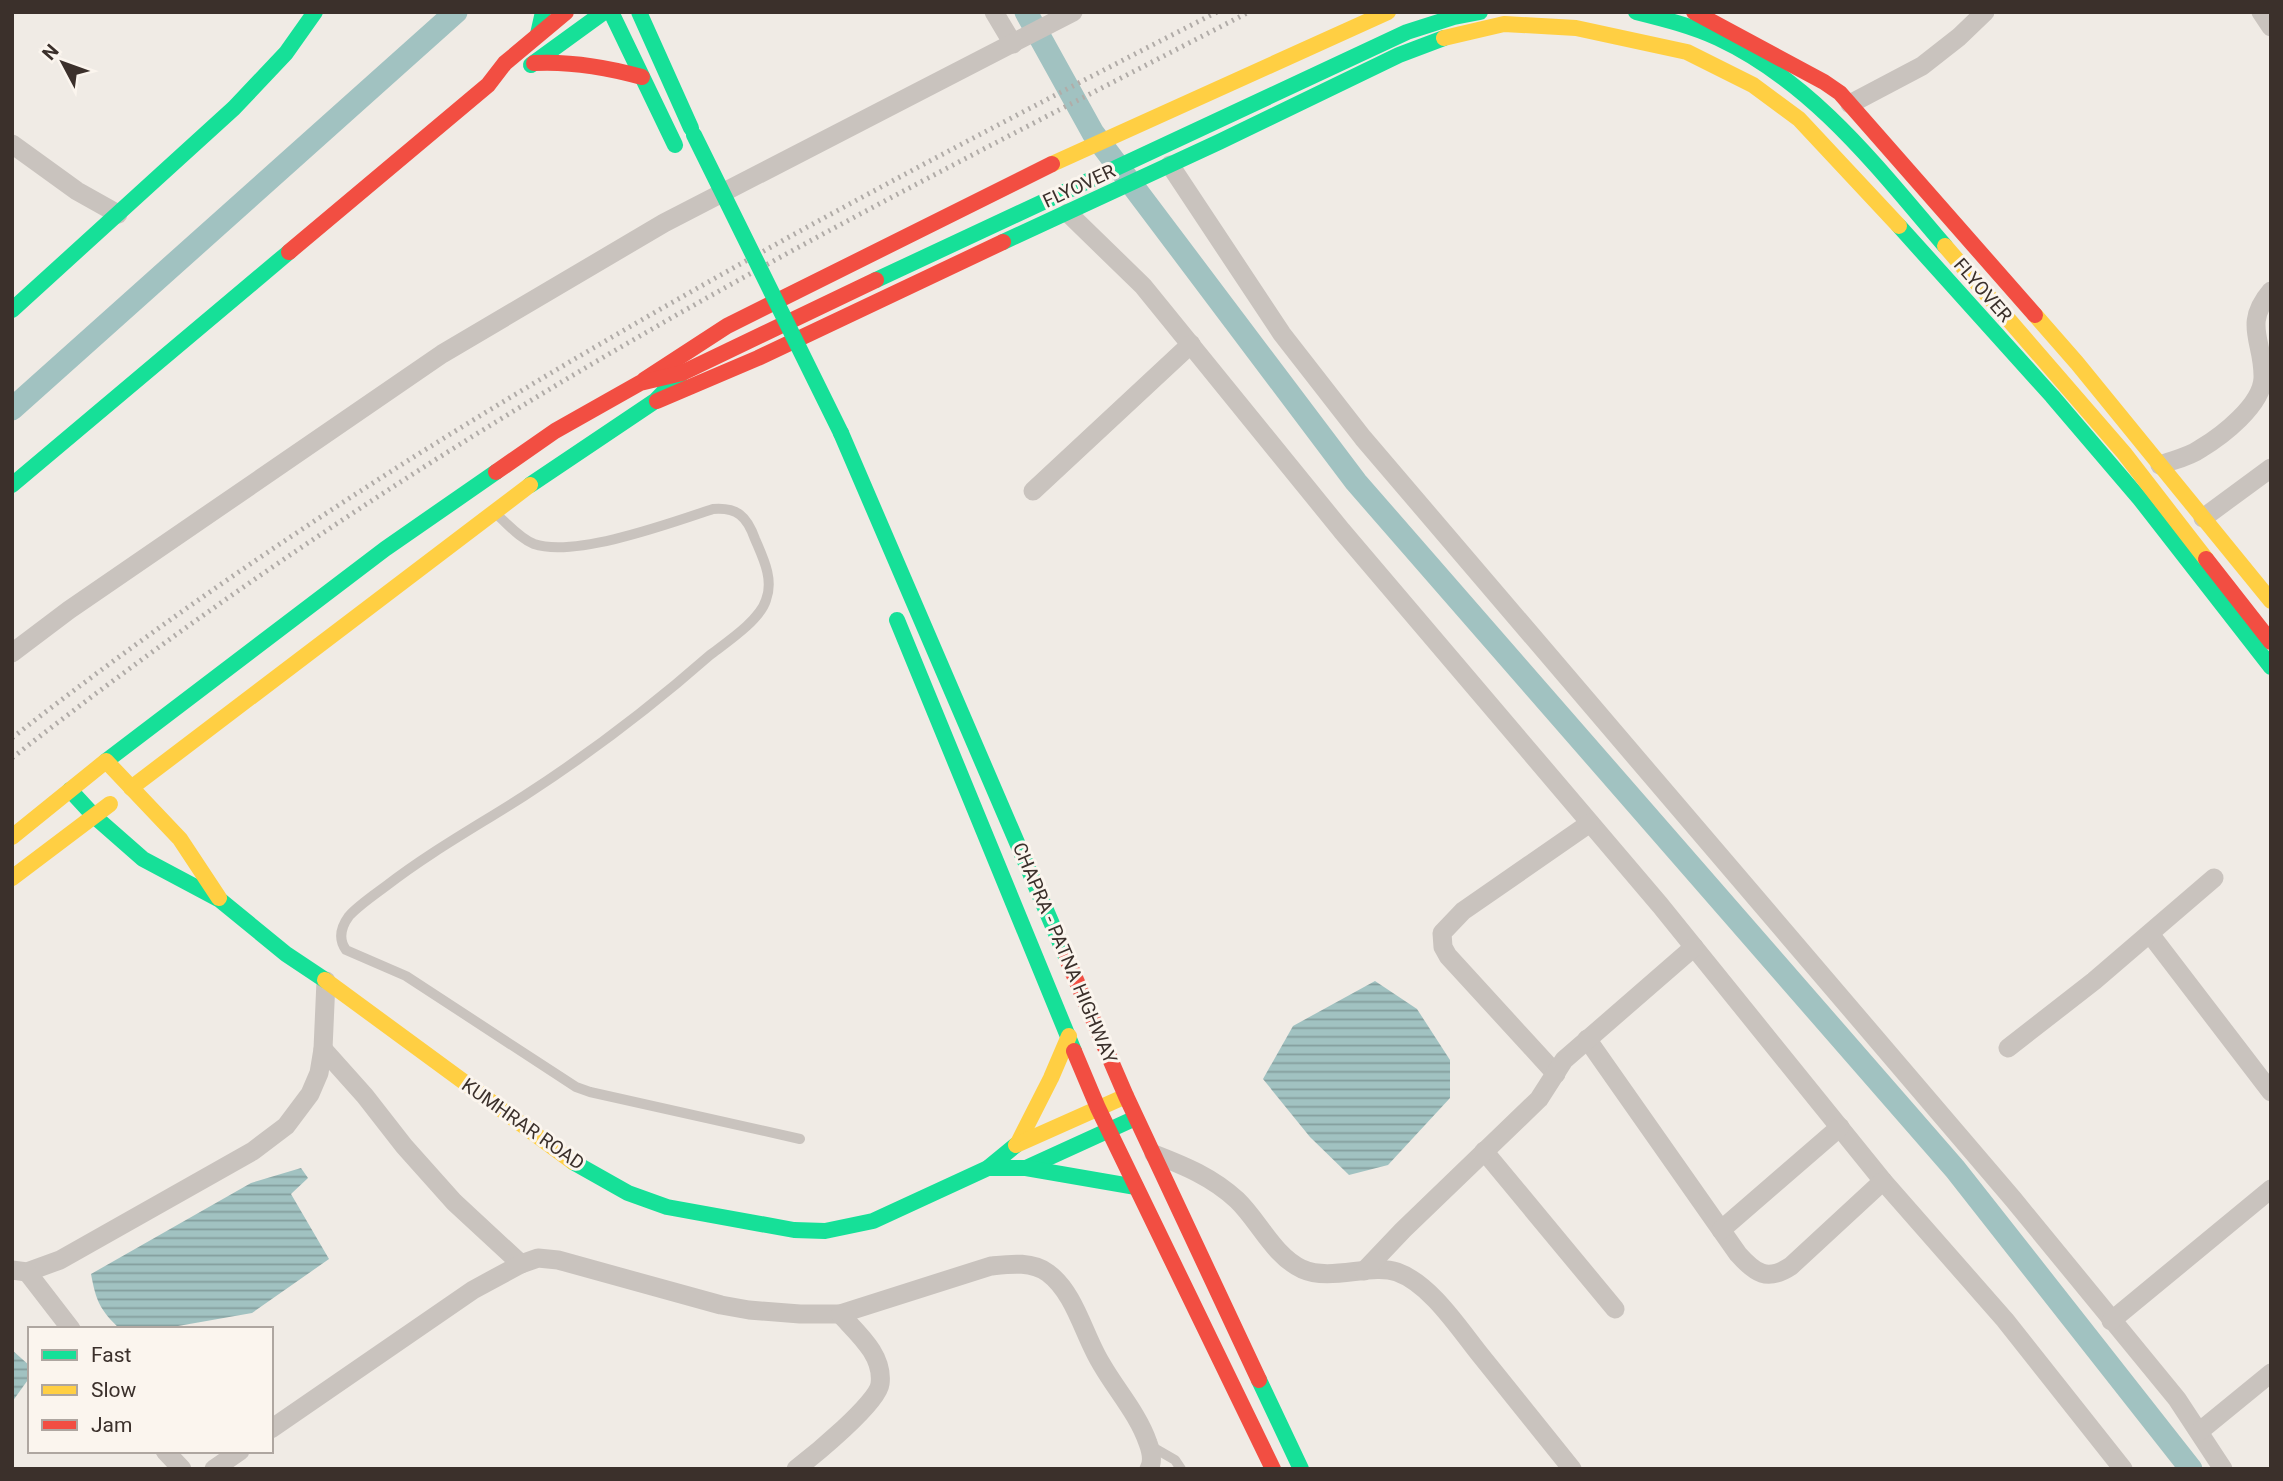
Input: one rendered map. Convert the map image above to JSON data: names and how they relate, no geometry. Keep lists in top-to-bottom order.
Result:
{
  "streets": {
    "main road": ["FLYOVER", "CHAPRA - PATNA HIGHWAY", "KUMHRAR ROAD"]
  },
  "crossings": [
    ["CHAPRA - PATNA HIGHWAY", "KUMHRAR ROAD"]
  ],
  "legend": ["Fast", "Slow", "Jam"],
  "north": "top left"
}
